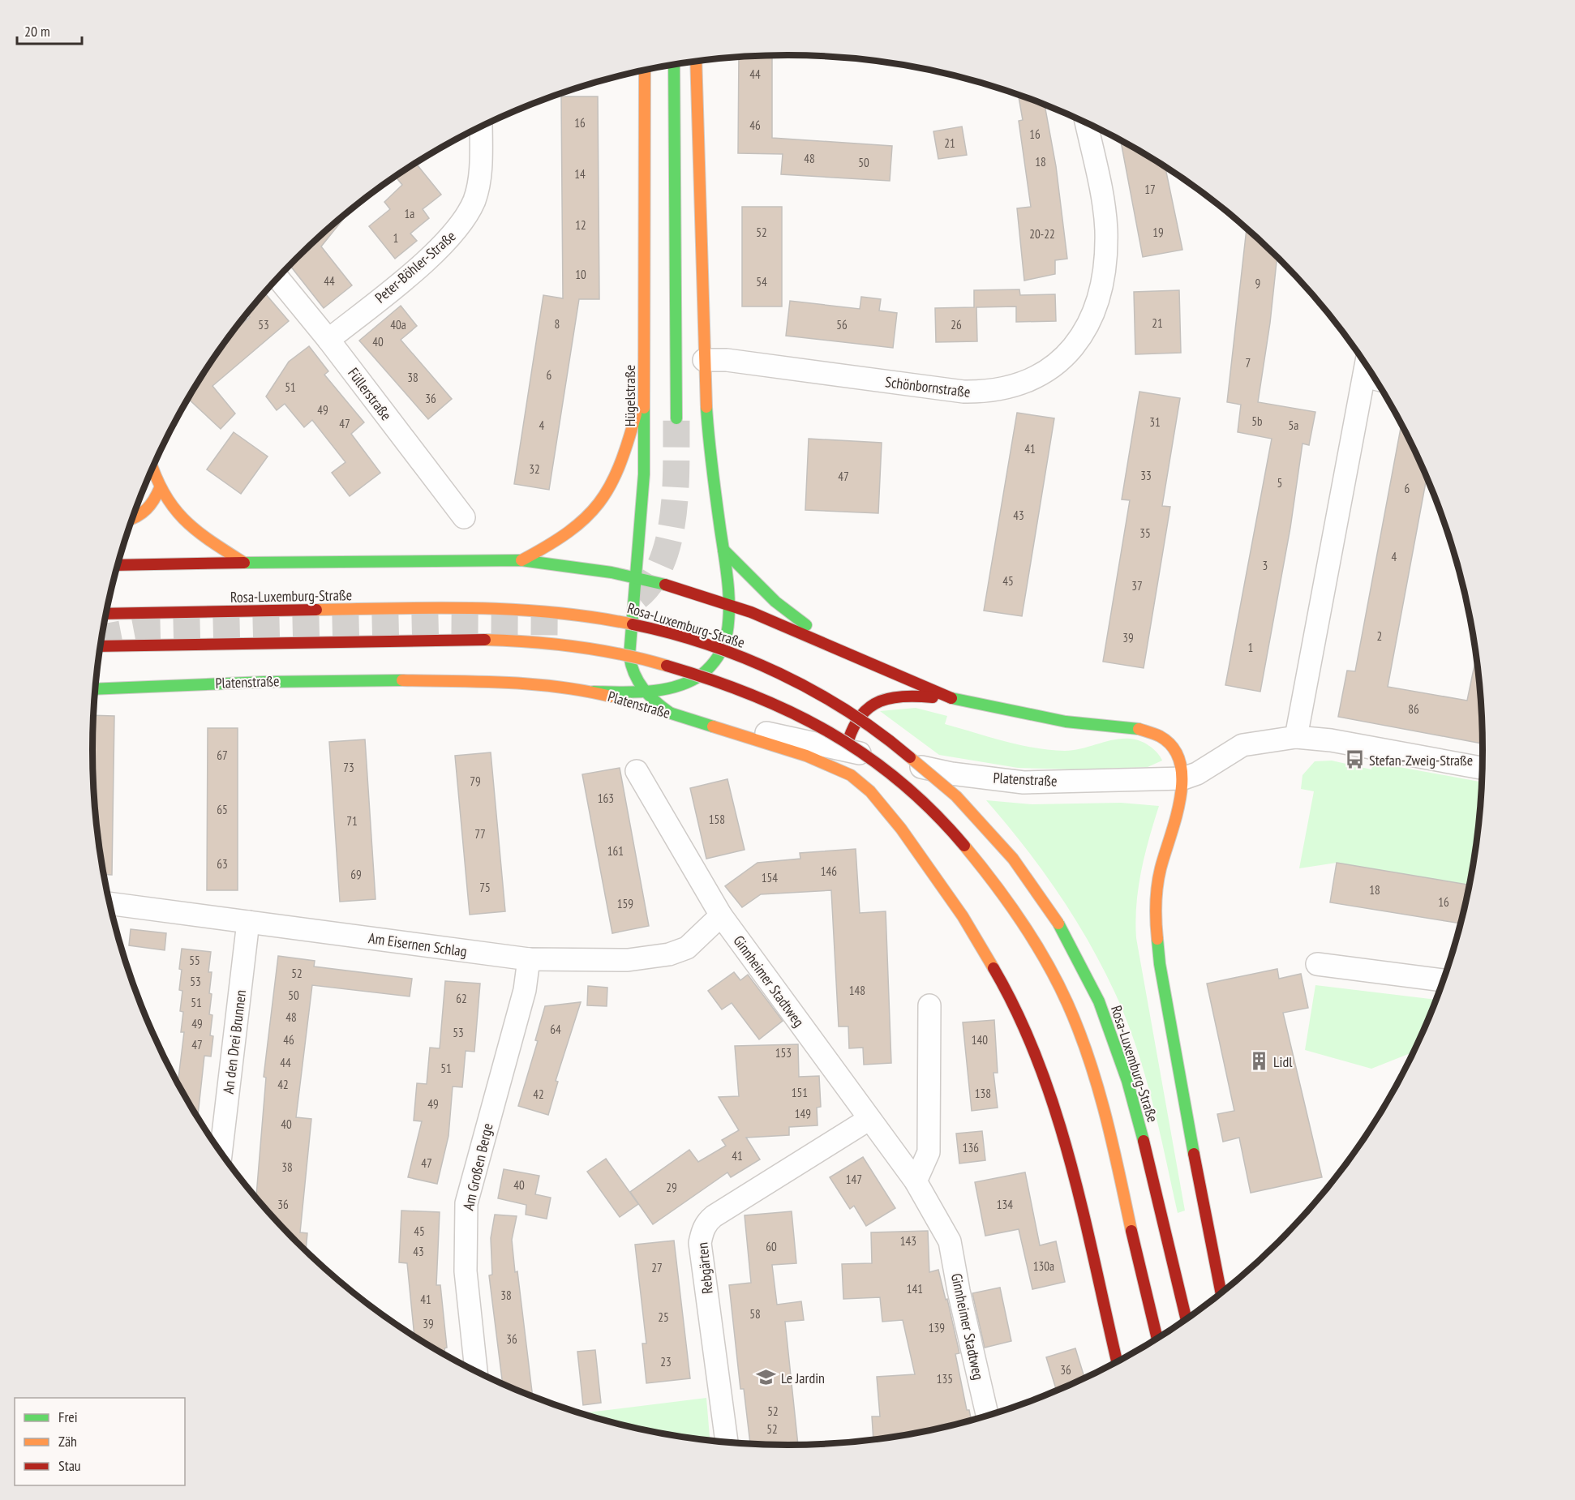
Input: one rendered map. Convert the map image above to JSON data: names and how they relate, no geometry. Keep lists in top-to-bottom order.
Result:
{
  "streets": {
    "main road": ["Hügelstraße", "Rosa-Luxemburg-Straße", "Platenstraße"],
    "street": [
      "Peter-Böhler-Straße",
      "Schönbornstraße",
      "Füllerstraße",
      "Am Eisernen Schlag",
      "Ginnheimer Stadtweg",
      "An den Drei Brunnen",
      "Am Großen Berge",
      "Rebgärten"
    ]
  },
  "crossings": [
    ["Peter-Böhler-Straße", "Füllerstraße"],
    ["Hügelstraße", "Platenstraße"],
    ["Am Eisernen Schlag", "Ginnheimer Stadtweg"],
    ["Am Eisernen Schlag", "An den Drei Brunnen"],
    ["Am Eisernen Schlag", "Am Großen Berge"],
    ["Ginnheimer Stadtweg", "Rebgärten"]
  ],
  "places": {
    "bus stop": ["Stefan-Zweig-Straße"],
    "building": ["Lidl"],
    "school or university": ["Le Jardin"]
  },
  "house_numbers": [
    "44",
    "16",
    "46",
    "16",
    "21",
    "48",
    "18",
    "50",
    "14",
    "17",
    "1a",
    "12",
    "52",
    "19",
    "20-22",
    "1",
    "10",
    "44",
    "54",
    "9",
    "21",
    "8",
    "53",
    "40a",
    "56",
    "26",
    "40",
    "7",
    "6",
    "38",
    "51",
    "36",
    "49",
    "5b",
    "31",
    "47",
    "4",
    "5a",
    "41",
    "32",
    "33",
    "47",
    "5",
    "6",
    "43",
    "35",
    "4",
    "3",
    "45",
    "37",
    "2",
    "39",
    "1",
    "86",
    "67",
    "73",
    "79",
    "163",
    "65",
    "158",
    "71",
    "77",
    "161",
    "63",
    "146",
    "69",
    "154",
    "75",
    "18",
    "16",
    "159",
    "55",
    "52",
    "53",
    "148",
    "50",
    "62",
    "51",
    "48",
    "49",
    "64",
    "53",
    "46",
    "140",
    "47",
    "153",
    "44",
    "51",
    "42",
    "151",
    "138",
    "42",
    "49",
    "149",
    "40",
    "136",
    "41",
    "47",
    "38",
    "147",
    "40",
    "29",
    "36",
    "134",
    "45",
    "143",
    "60",
    "43",
    "130a",
    "27",
    "141",
    "38",
    "41",
    "58",
    "25",
    "39",
    "139",
    "36",
    "23",
    "36",
    "135",
    "52",
    "52"
  ],
  "legend": ["Frei", "Zäh", "Stau"],
  "scale_bar": "20 m"
}
